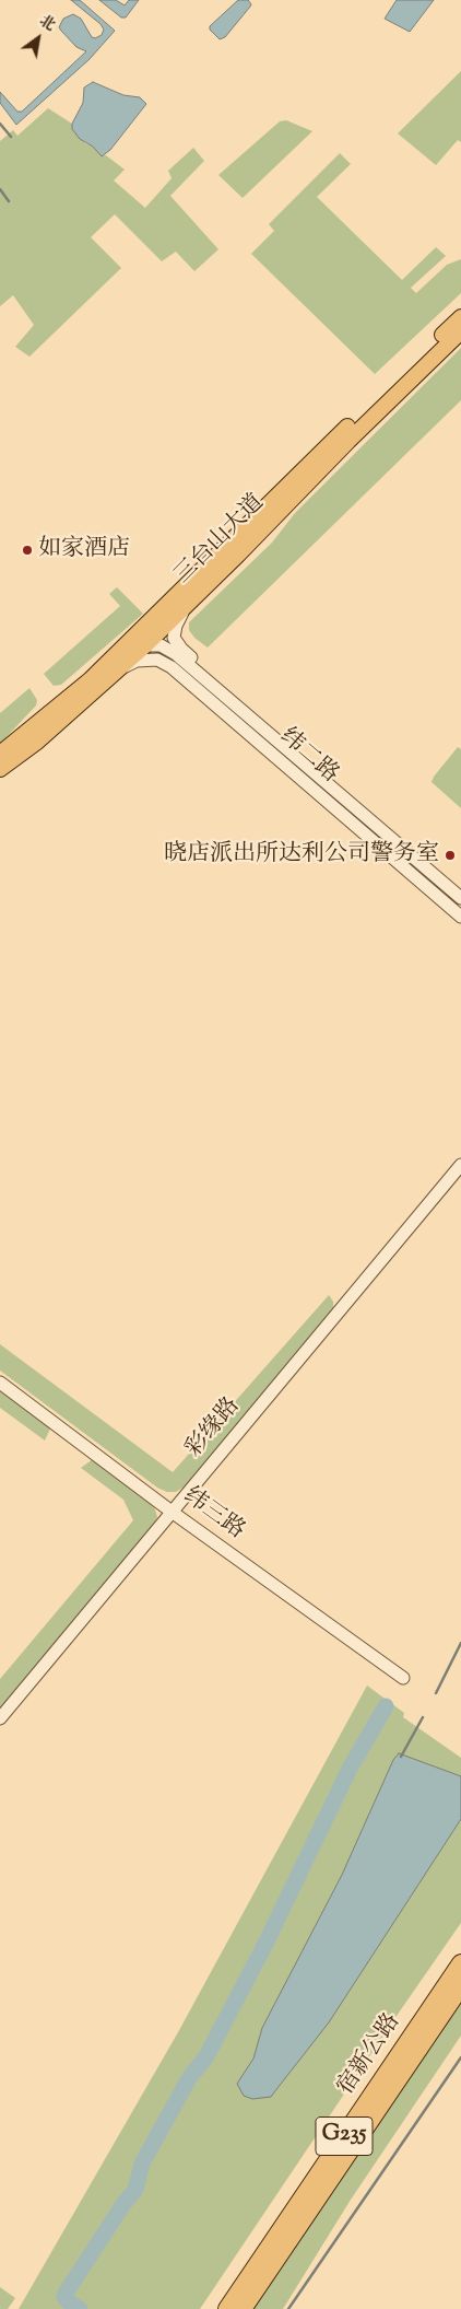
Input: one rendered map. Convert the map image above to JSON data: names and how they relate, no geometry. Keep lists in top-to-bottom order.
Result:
{
  "streets": {
    "highway": ["宿新公路", "G235"],
    "main road": ["三台山大道"],
    "street": ["纬二路", "彩缘路", "纬三路"]
  },
  "crossings": [
    ["三台山大道", "纬二路"],
    ["彩缘路", "纬三路"]
  ],
  "places": ["如家酒店", "晓店派出所达利公司警务室"],
  "north": "top right"
}
